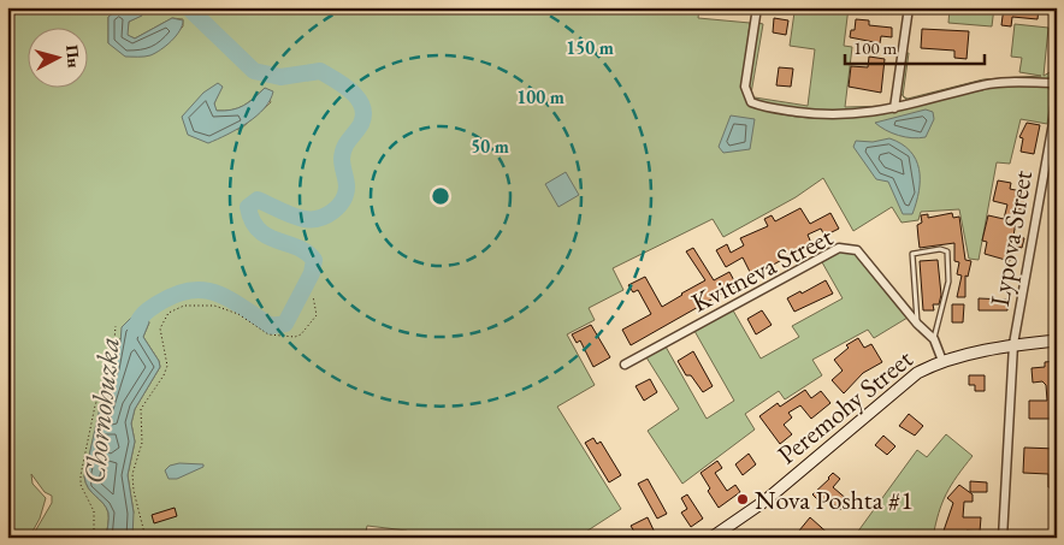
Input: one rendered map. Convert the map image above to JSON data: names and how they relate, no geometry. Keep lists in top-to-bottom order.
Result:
{
  "streets": {
    "main road": ["Peremohy Street"],
    "street": ["Lypova Street", "Kvitneva Street"]
  },
  "crossings": [
    ["Lypova Street", "Peremohy Street"],
    ["Kvitneva Street", "Peremohy Street"]
  ],
  "water": ["Chornohuzka"],
  "places": ["Nova Poshta #1"],
  "scale_bar": "100 m",
  "north": "right",
  "rings": ["150 m", "100 m", "50 m"]
}
